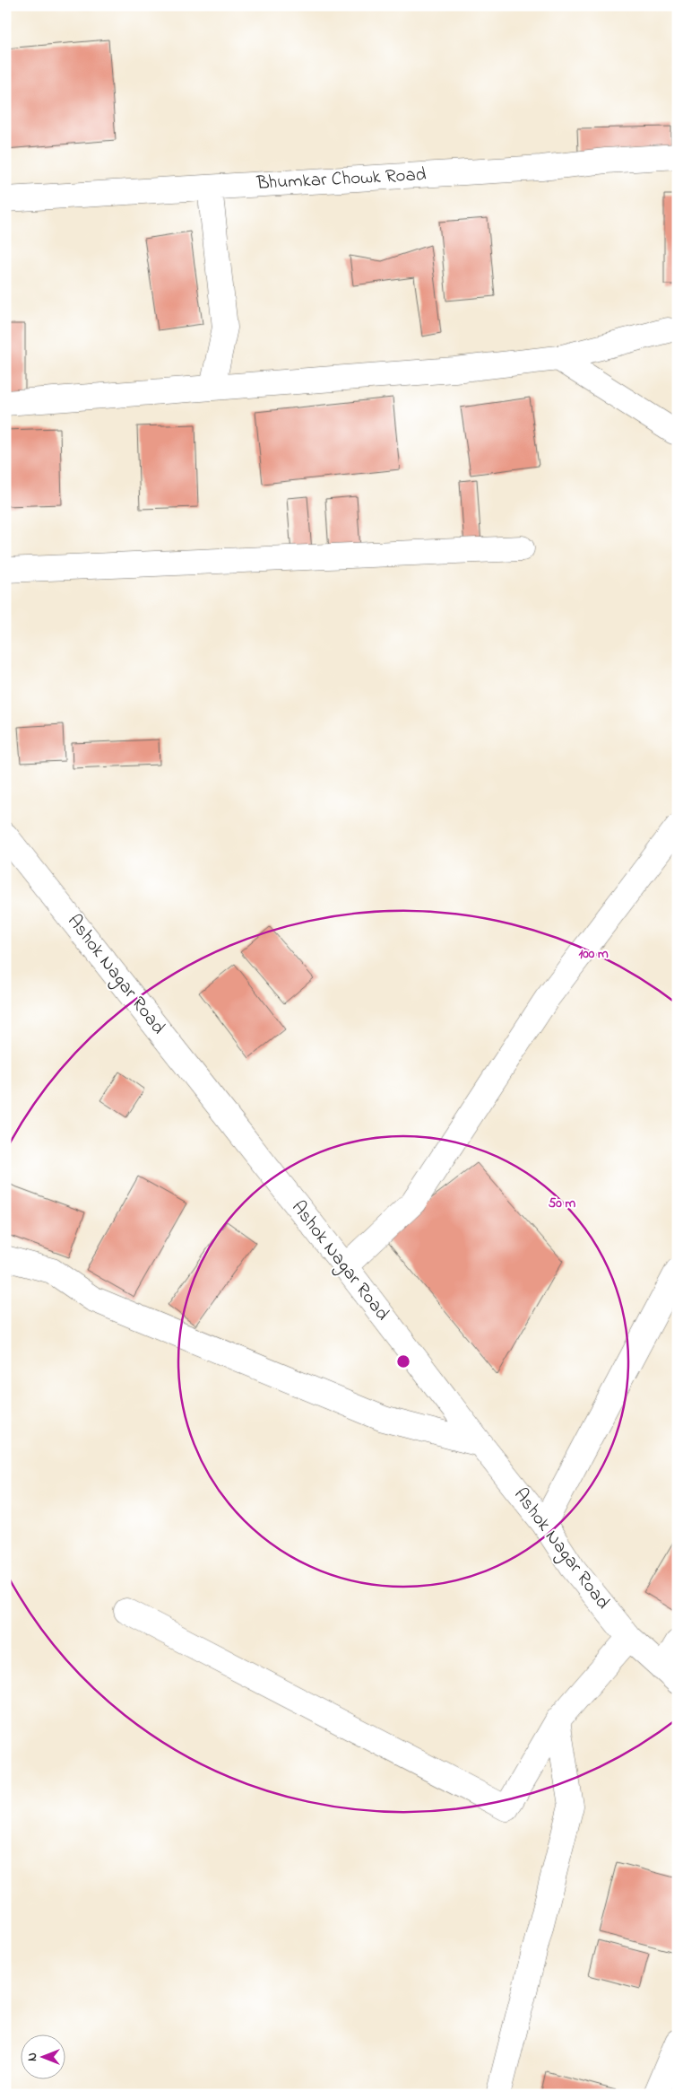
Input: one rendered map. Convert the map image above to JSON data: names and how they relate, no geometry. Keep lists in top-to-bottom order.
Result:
{
  "streets": {
    "street": ["Bhumkar Chowk Road", "Ashok Nagar Road"]
  },
  "north": "left",
  "rings": ["100 m", "50 m"]
}
